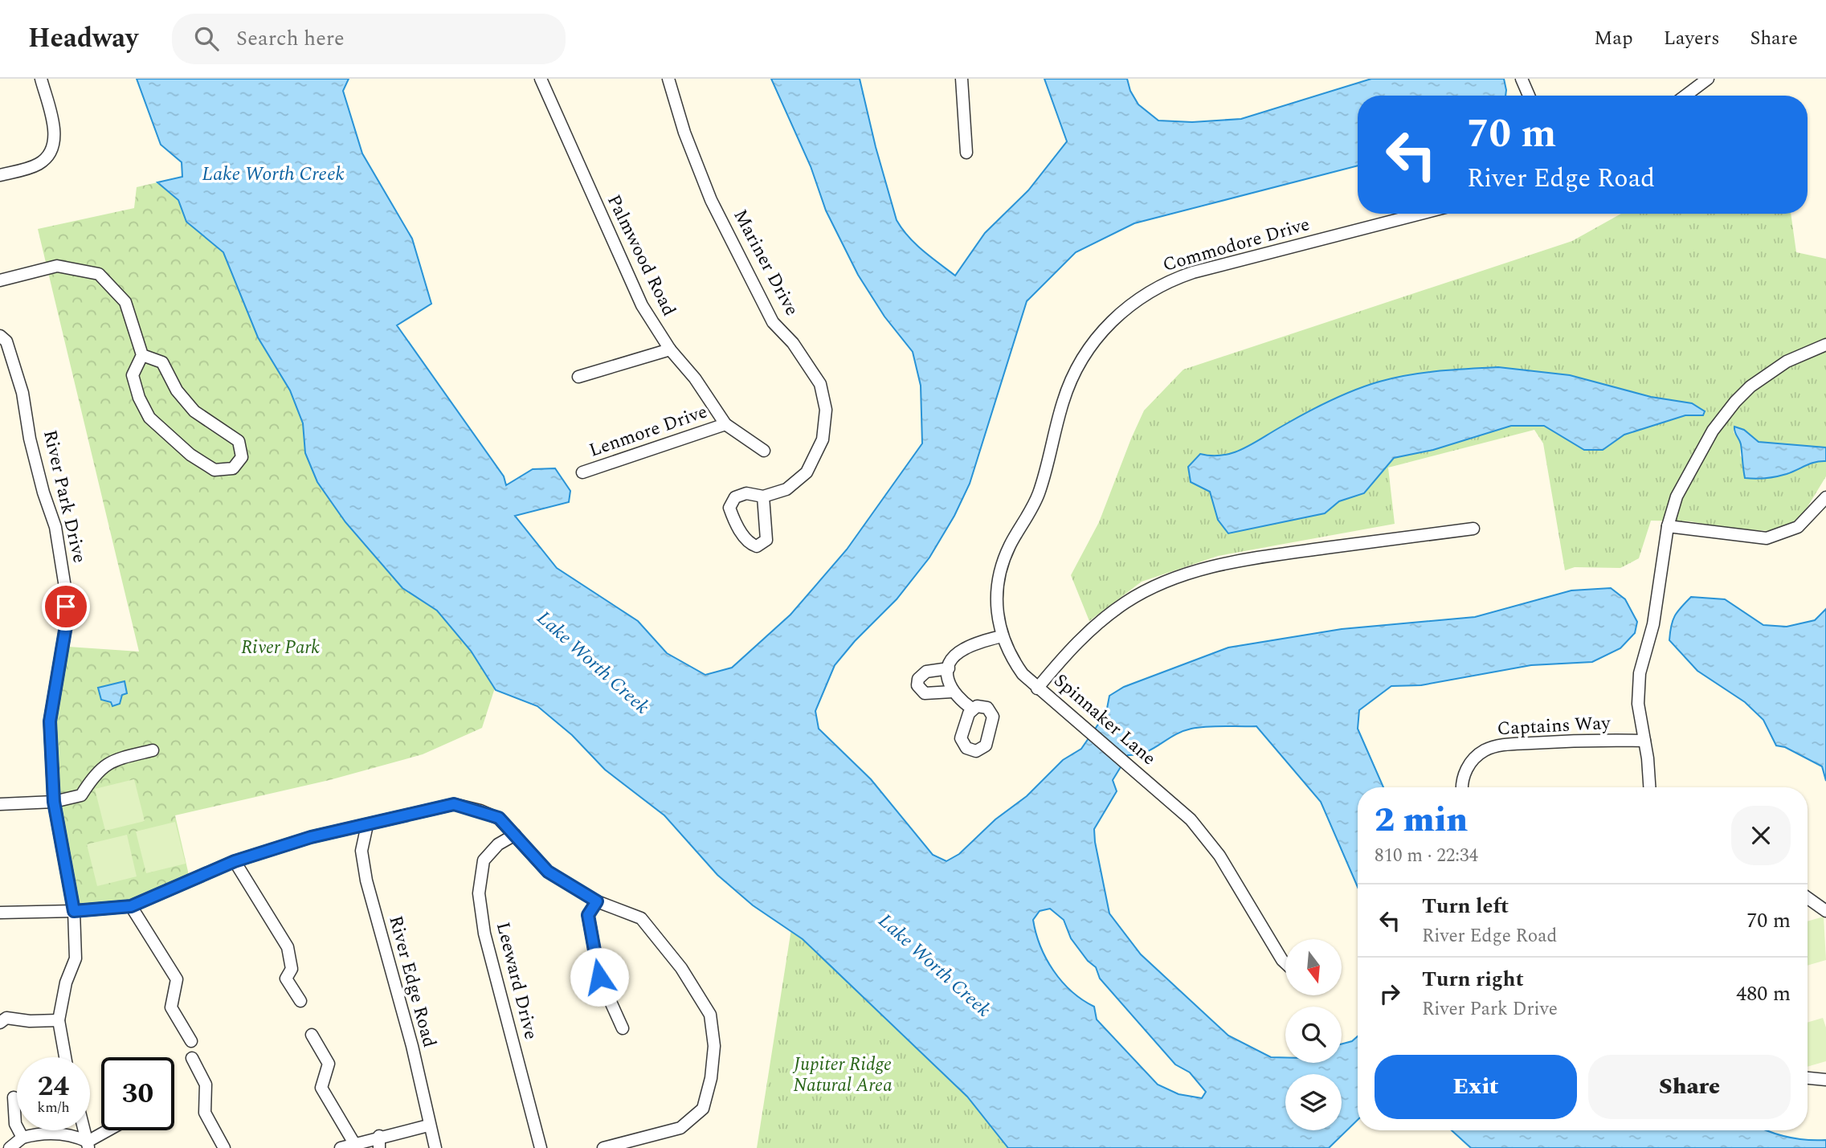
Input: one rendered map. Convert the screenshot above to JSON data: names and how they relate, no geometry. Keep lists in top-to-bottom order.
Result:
{
  "streets": {
    "street": [
      "Commodore Drive",
      "Palmwood Road",
      "Mariner Drive",
      "Lenmore Drive",
      "River Park Drive",
      "Spinnaker Lane",
      "Captains Way",
      "Leeward Drive",
      "River Edge Road"
    ]
  },
  "crossings": [
    ["Commodore Drive", "Spinnaker Lane"],
    ["Palmwood Road", "Lenmore Drive"]
  ],
  "water": ["Lake Worth Creek"],
  "parks": ["River Park", "Jupiter Ridge Natural Area"],
  "north": "bottom",
  "page": {
    "header": "Headway",
    "search": "Search here",
    "nav": ["Map", "Layers", "Share"],
    "turn": ["70 m", "River Edge Road"],
    "heading": ["2 min", "810 m · 22:34"],
    "list": [
      {
        "name": "Turn left",
        "note": "River Edge Road",
        "value": "70 m"
      },
      {
        "name": "Turn right",
        "note": "River Park Drive",
        "value": "480 m"
      }
    ],
    "buttons": ["Exit", "Share"],
    "speed": "24 km/h",
    "limit": "30"
  }
}
